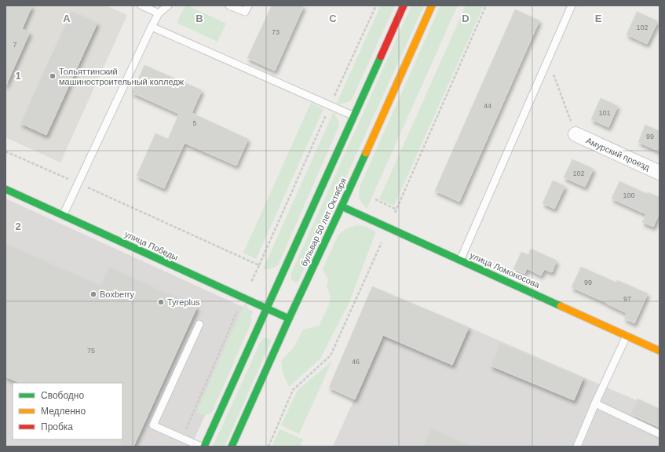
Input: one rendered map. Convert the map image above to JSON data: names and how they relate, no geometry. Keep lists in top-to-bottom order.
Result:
{
  "streets": {
    "main road": ["бульвар 50 лет Октября", "улица Победы", "улица Ломоносова"],
    "street": ["Амурский проезд"]
  },
  "crossings": [
    ["бульвар 50 лет Октября", "улица Победы"],
    ["бульвар 50 лет Октября", "улица Ломоносова"]
  ],
  "places": ["Тольяттинский машиностроительный колледж", "Boxberry", "Tyreplus"],
  "house_numbers": [
    "102",
    "73",
    "7",
    "44",
    "101",
    "5",
    "99",
    "102",
    "100",
    "99",
    "97",
    "75",
    "46"
  ],
  "legend": ["Свободно", "Медленно", "Пробка"],
  "grid": {
    "columns": [
      "A",
      "B",
      "C",
      "D",
      "E"
    ],
    "rows": ["1", "2"]
  }
}
